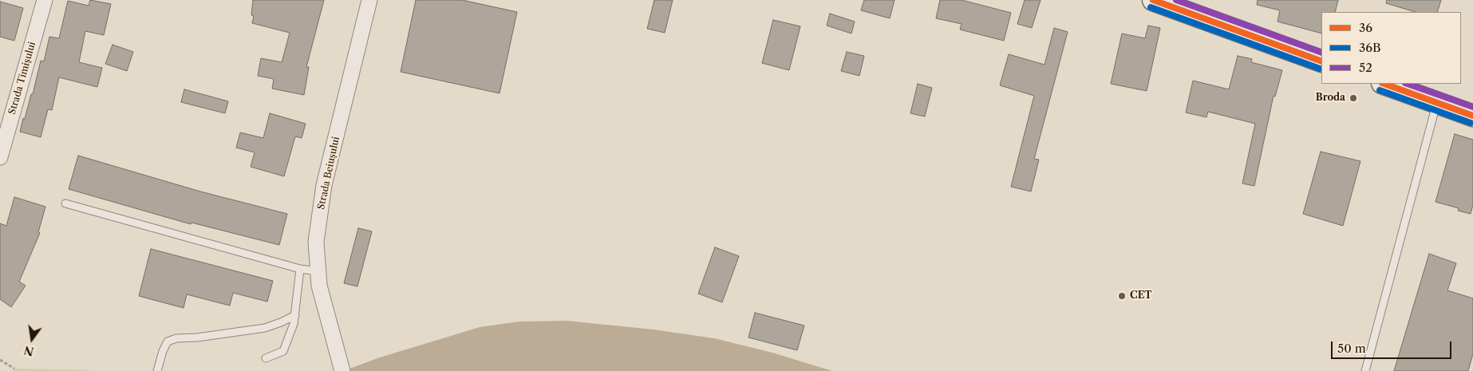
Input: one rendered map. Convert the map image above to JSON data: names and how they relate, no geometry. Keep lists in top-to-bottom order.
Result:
{
  "streets": {
    "street": ["Strada Timișului", "Strada Beiușului"]
  },
  "places": ["Broda", "CET"],
  "lines": ["transit line 36", "transit line 52", "transit line 36B"],
  "legend": ["36", "36B", "52"],
  "scale_bar": "50 m",
  "north": "bottom"
}
